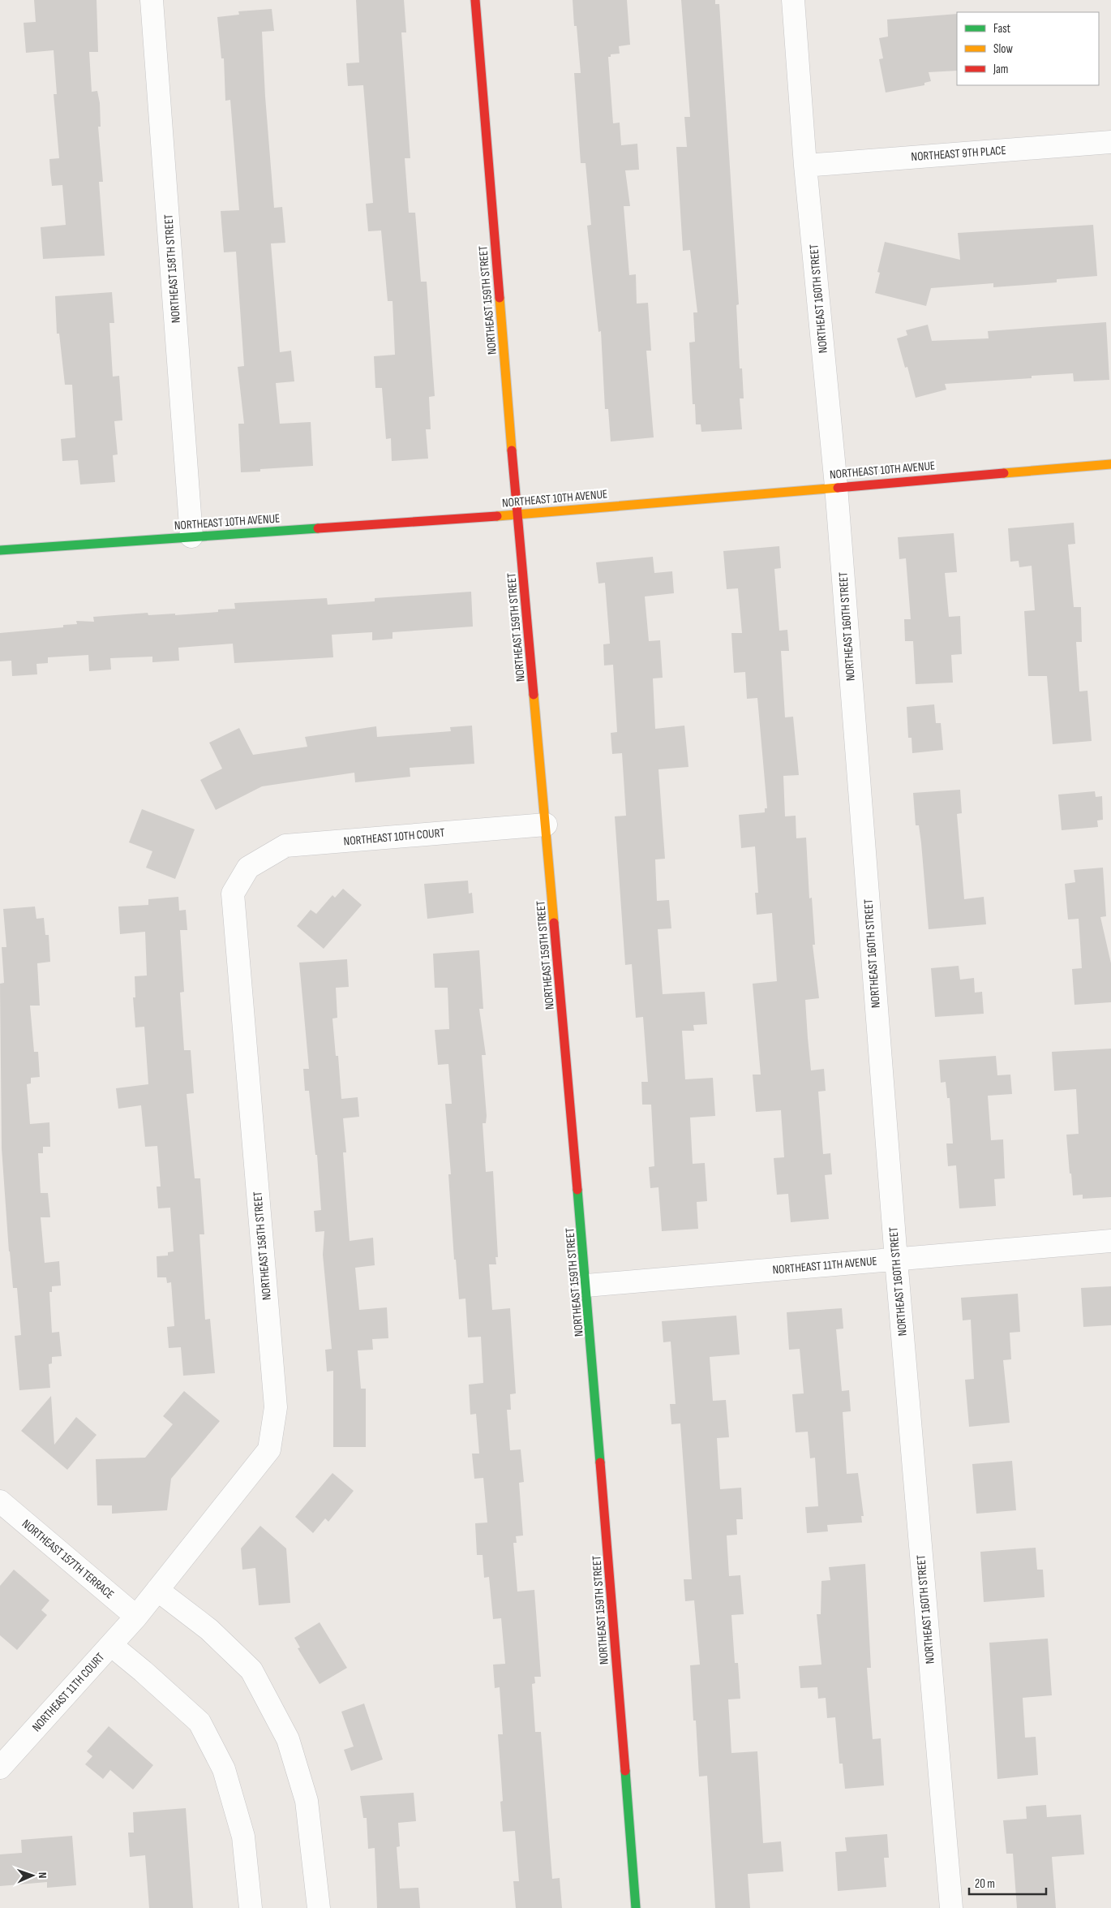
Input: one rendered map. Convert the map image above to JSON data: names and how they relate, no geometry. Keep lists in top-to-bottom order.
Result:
{
  "streets": {
    "street": [
      "NORTHEAST 9TH PLACE",
      "NORTHEAST 158TH STREET",
      "NORTHEAST 160TH STREET",
      "NORTHEAST 159TH STREET",
      "NORTHEAST 10TH AVENUE",
      "NORTHEAST 10TH COURT",
      "NORTHEAST 11TH AVENUE",
      "NORTHEAST 157TH TERRACE",
      "NORTHEAST 11TH COURT"
    ]
  },
  "crossings": [
    ["NORTHEAST 9TH PLACE", "NORTHEAST 160TH STREET"],
    ["NORTHEAST 158TH STREET", "NORTHEAST 10TH AVENUE"],
    ["NORTHEAST 158TH STREET", "NORTHEAST 10TH COURT"],
    ["NORTHEAST 158TH STREET", "NORTHEAST 157TH TERRACE"],
    ["NORTHEAST 158TH STREET", "NORTHEAST 11TH COURT"],
    ["NORTHEAST 160TH STREET", "NORTHEAST 10TH AVENUE"],
    ["NORTHEAST 160TH STREET", "NORTHEAST 11TH AVENUE"],
    ["NORTHEAST 159TH STREET", "NORTHEAST 10TH AVENUE"],
    ["NORTHEAST 159TH STREET", "NORTHEAST 10TH COURT"],
    ["NORTHEAST 159TH STREET", "NORTHEAST 11TH AVENUE"],
    ["NORTHEAST 157TH TERRACE", "NORTHEAST 11TH COURT"]
  ],
  "legend": ["Fast", "Slow", "Jam"],
  "scale_bar": "20 m",
  "north": "right"
}
